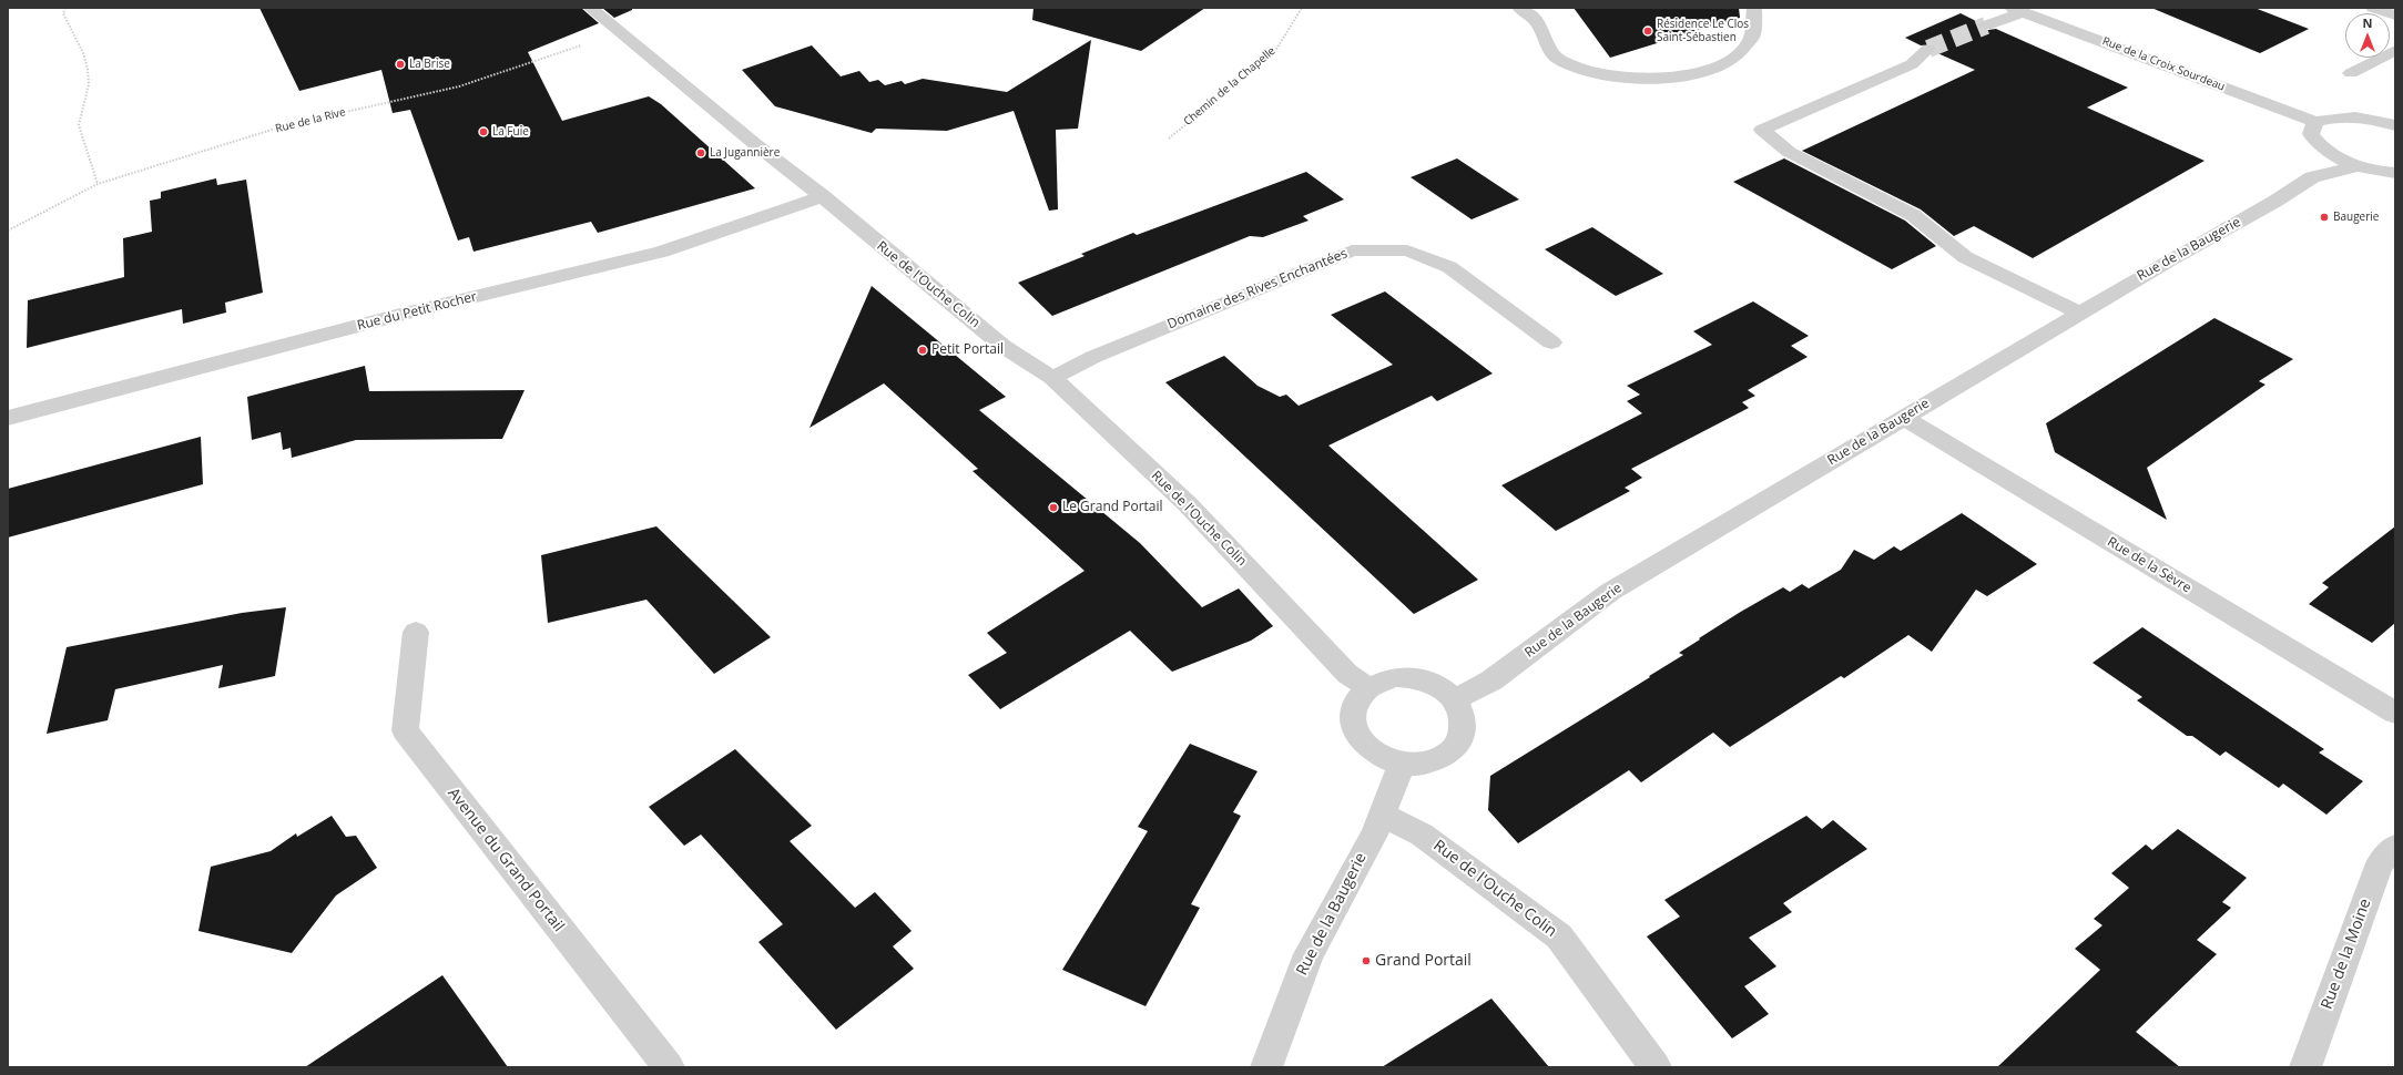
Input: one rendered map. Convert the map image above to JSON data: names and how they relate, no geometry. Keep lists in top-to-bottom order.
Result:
{
  "streets": {
    "street": [
      "Rue de la Croix Sourdeau",
      "Rue de la Baugerie",
      "Rue de l'Ouche Colin",
      "Domaine des Rives Enchantées",
      "Rue du Petit Rocher",
      "Rue de la Sèvre",
      "Avenue du Grand Portail",
      "Rue de la Moine"
    ],
    "path": ["Chemin de la Chapelle", "Rue de la Rive"]
  },
  "crossings": [
    ["Rue de la Rive", "Rue de l'Ouche Colin"],
    ["Rue de la Baugerie", "Rue de l'Ouche Colin"],
    ["Rue de la Baugerie", "Rue de la Sèvre"],
    ["Rue de l'Ouche Colin", "Domaine des Rives Enchantées"],
    ["Rue de l'Ouche Colin", "Rue du Petit Rocher"]
  ],
  "places": [
    "Résidence Le Clos Saint-Sébastien",
    "La Brise",
    "La Fuie",
    "La Jugannière",
    "Baugerie",
    "Petit Portail",
    "Le Grand Portail",
    "Grand Portail"
  ],
  "north": "top"
}
